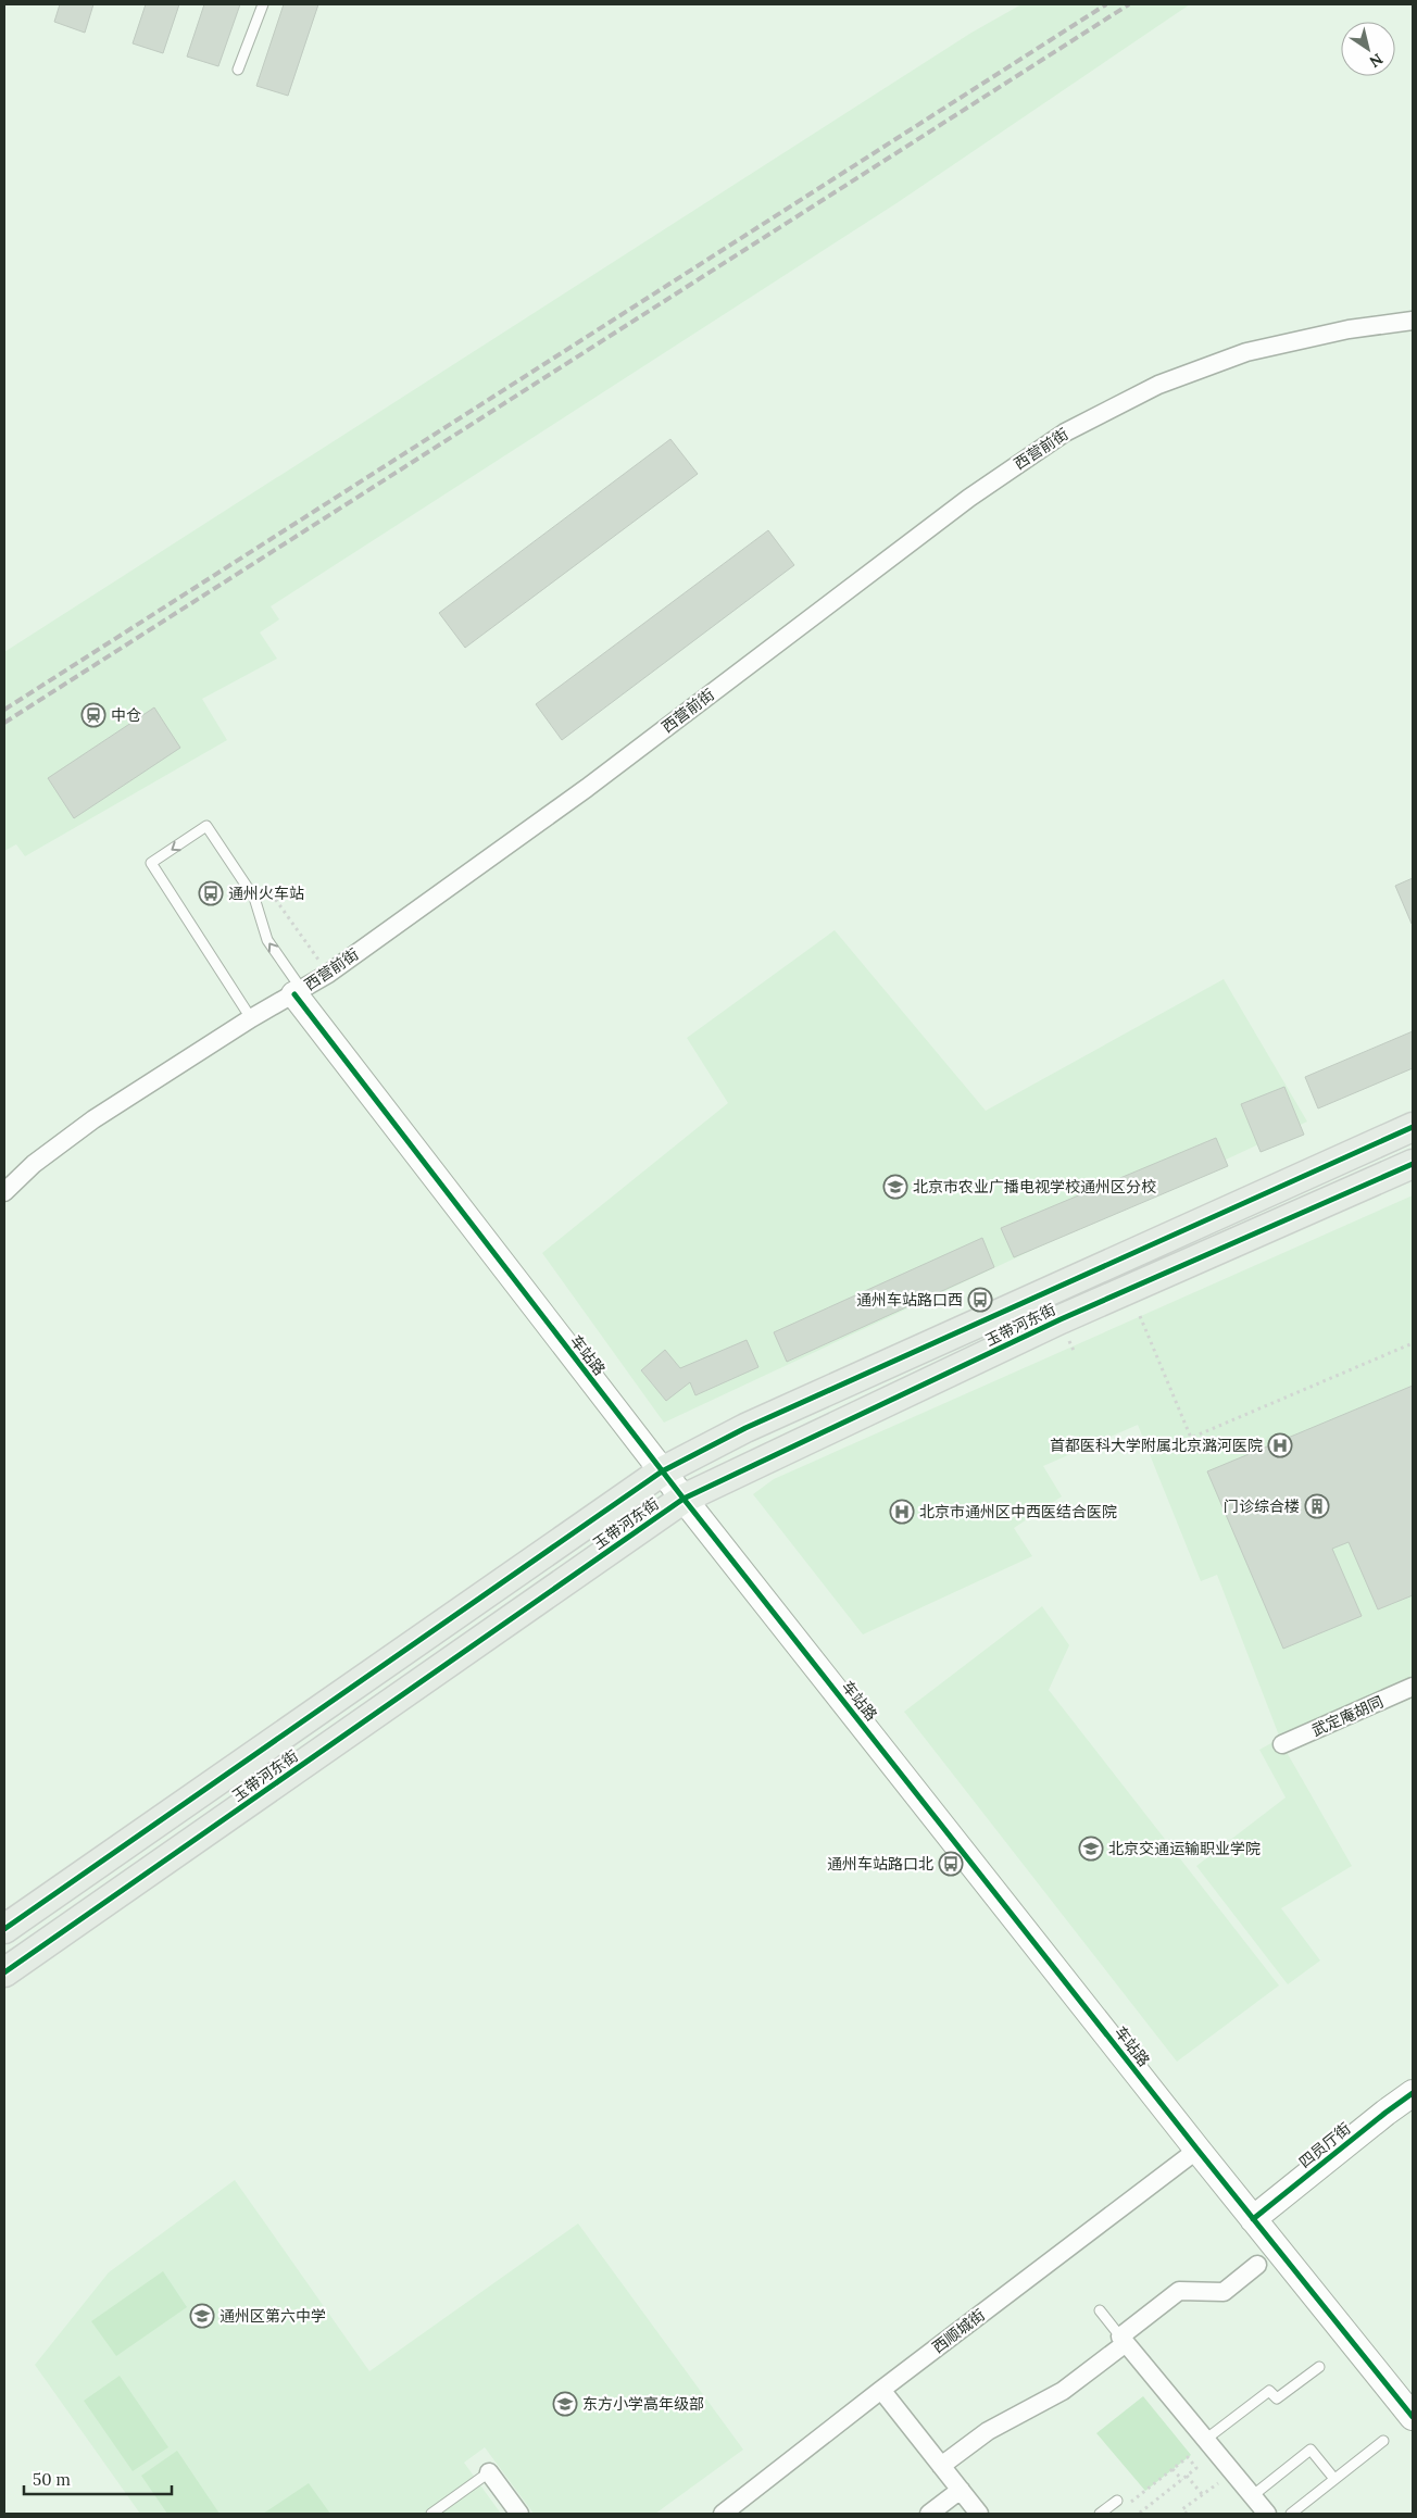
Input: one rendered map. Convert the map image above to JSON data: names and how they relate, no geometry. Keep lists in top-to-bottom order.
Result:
{
  "streets": {
    "main road": ["玉带河东街"],
    "street": [
      "西营前街",
      "车站路",
      "武定庵胡同",
      "四员厅街",
      "西顺城街"
    ]
  },
  "crossings": [
    ["西营前街", "车站路"],
    ["玉带河东街", "车站路"],
    ["车站路", "四员厅街"],
    ["车站路", "西顺城街"]
  ],
  "places": {
    "station": ["中仓"],
    "bus stop": ["通州火车站", "通州车站路口西", "通州车站路口北"],
    "school or university": [
      "北京市农业广播电视学校通州区分校",
      "北京交通运输职业学院",
      "通州区第六中学",
      "东方小学高年级部"
    ],
    "hospital": ["首都医科大学附属北京潞河医院", "北京市通州区中西医结合医院"],
    "building": ["门诊综合楼"]
  },
  "scale_bar": "50 m",
  "north": "bottom right"
}
